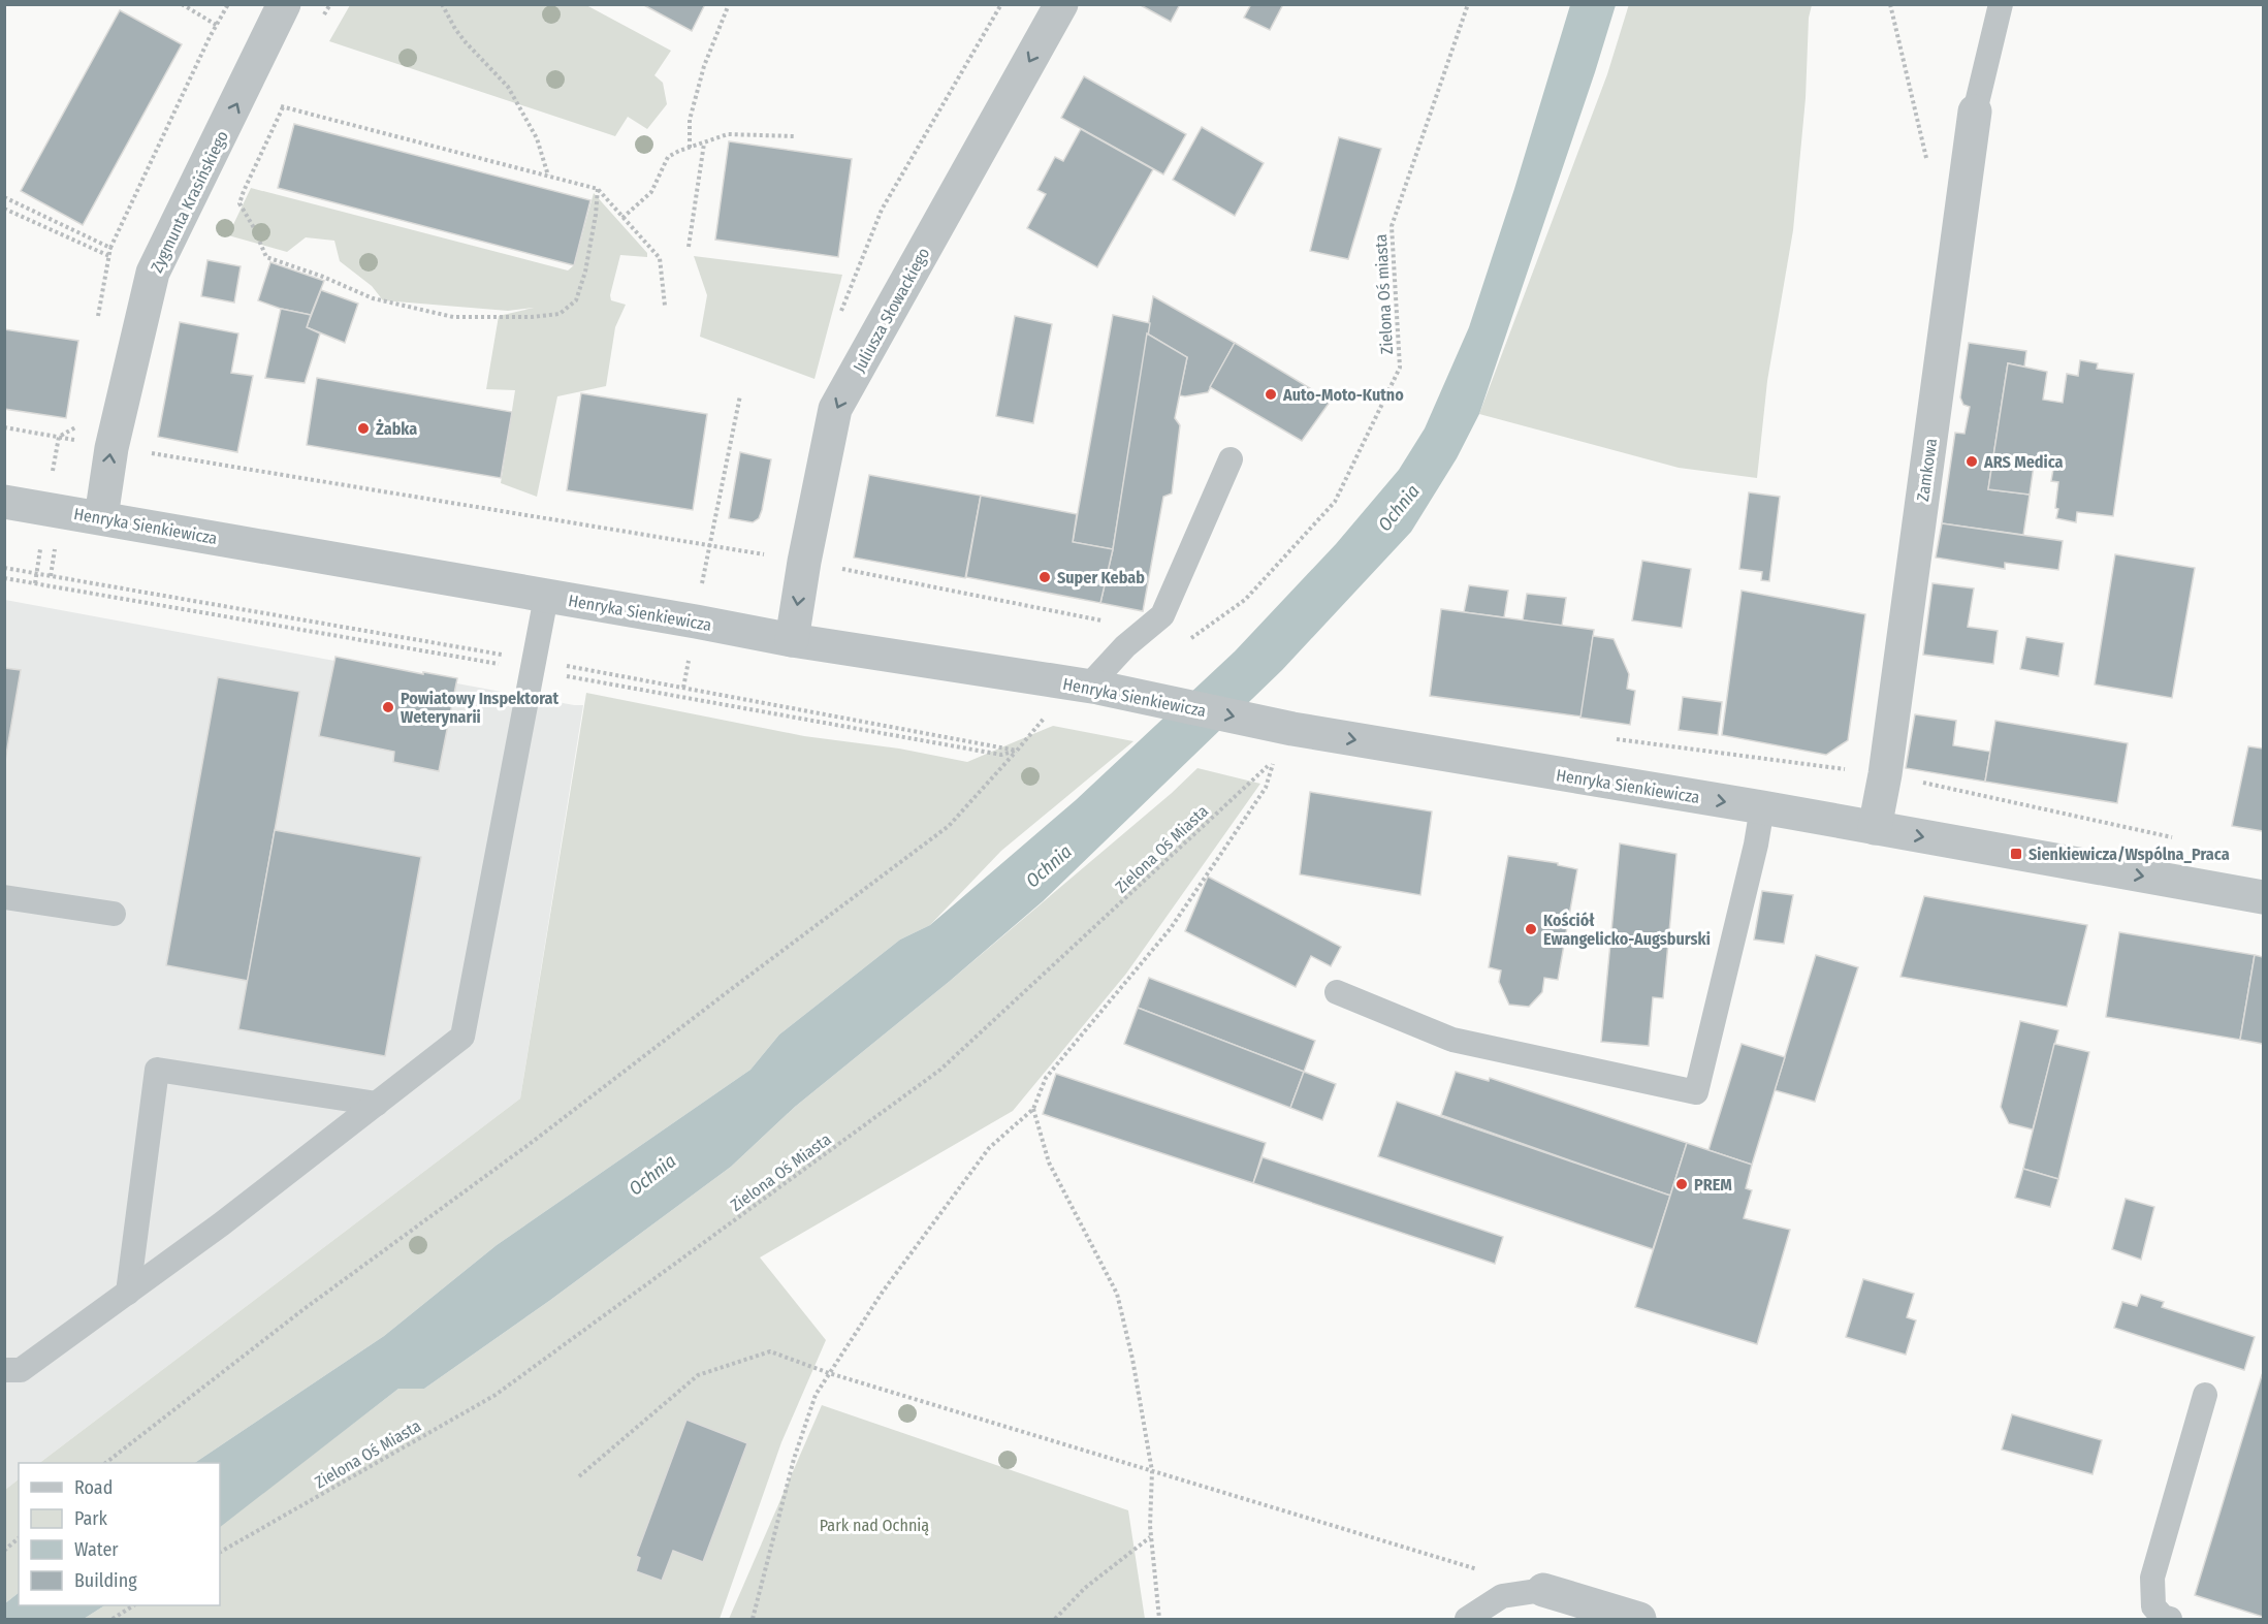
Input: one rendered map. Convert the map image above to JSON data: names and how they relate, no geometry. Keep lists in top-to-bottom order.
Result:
{
  "streets": {
    "street": [
      "Zygmunta Krasińskiego",
      "Juliusza Słowackiego",
      "Zamkowa",
      "Henryka Sienkiewicza"
    ],
    "path": ["Zielona Oś miasta", "Zielona Oś Miasta"]
  },
  "crossings": [
    ["Zygmunta Krasińskiego", "Henryka Sienkiewicza"],
    ["Juliusza Słowackiego", "Henryka Sienkiewicza"],
    ["Zamkowa", "Henryka Sienkiewicza"]
  ],
  "one_way": ["Zygmunta Krasińskiego", "Juliusza Słowackiego", "Henryka Sienkiewicza"],
  "water": ["Ochnia"],
  "parks": ["Park nad Ochnią"],
  "places": {
    "other": [
      "Auto-Moto-Kutno",
      "Żabka",
      "ARS Medica",
      "Super Kebab",
      "Powiatowy Inspektorat Weterynarii",
      "Kościół Ewangelicko-Augsburski",
      "PREM"
    ],
    "transit": ["Sienkiewicza/Wspólna_Praca"]
  },
  "legend": [
    "Road",
    "Park",
    "Water",
    "Building"
  ]
}
